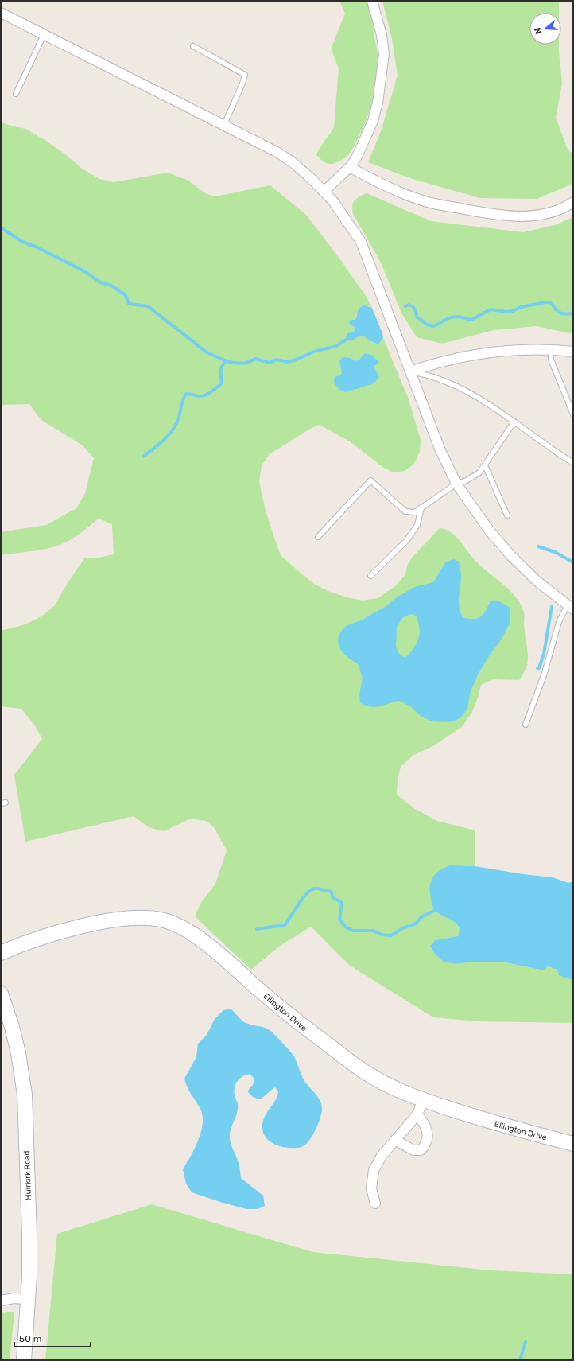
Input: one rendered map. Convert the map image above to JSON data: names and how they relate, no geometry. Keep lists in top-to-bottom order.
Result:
{
  "streets": {
    "street": ["Ellington Drive", "Muirkirk Road"]
  },
  "scale_bar": "50 m",
  "north": "left"
}
